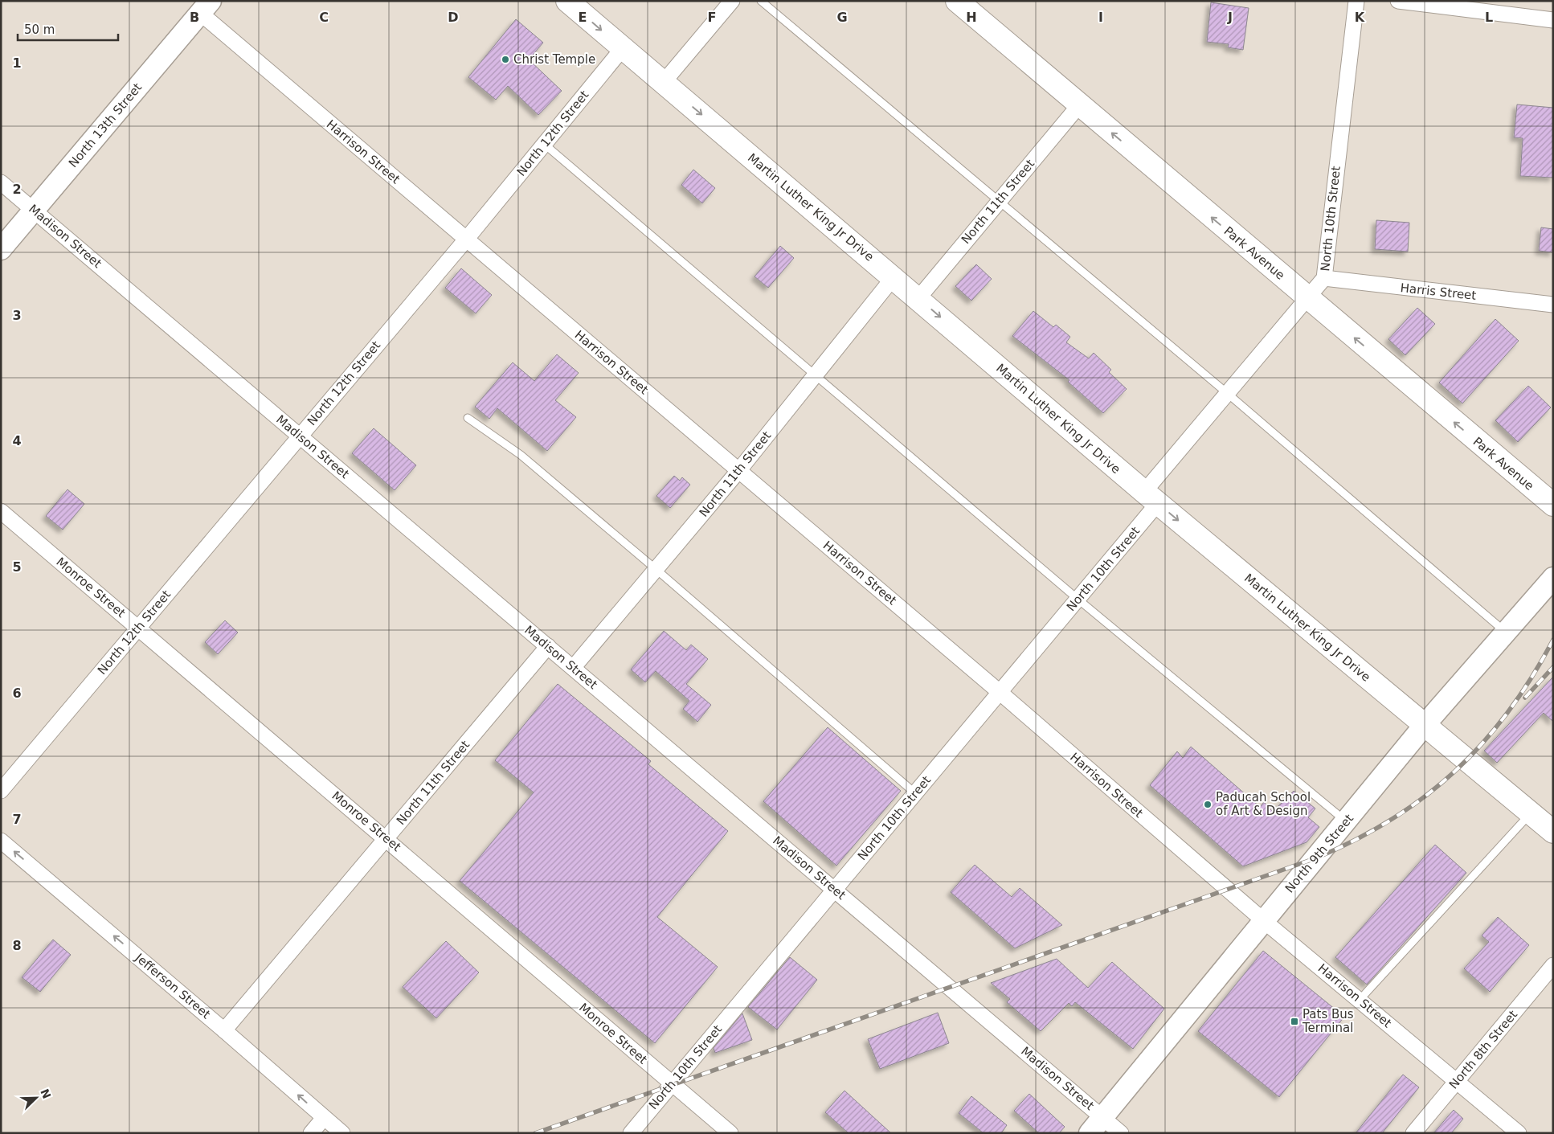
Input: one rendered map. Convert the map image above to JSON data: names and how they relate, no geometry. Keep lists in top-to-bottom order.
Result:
{
  "streets": {
    "main road": ["Martin Luther King Jr Drive", "Park Avenue"],
    "street": [
      "North 13th Street",
      "North 12th Street",
      "Harrison Street",
      "North 11th Street",
      "North 10th Street",
      "Madison Street",
      "Harris Street",
      "Monroe Street",
      "North 9th Street",
      "Jefferson Street",
      "North 8th Street"
    ]
  },
  "crossings": [
    ["North 13th Street", "Harrison Street"],
    ["North 13th Street", "Madison Street"],
    ["North 12th Street", "Harrison Street"],
    ["North 12th Street", "Martin Luther King Jr Drive"],
    ["North 12th Street", "Madison Street"],
    ["North 12th Street", "Monroe Street"],
    ["Harrison Street", "North 11th Street"],
    ["Harrison Street", "North 10th Street"],
    ["Harrison Street", "North 9th Street"],
    ["Harrison Street", "North 8th Street"],
    ["North 11th Street", "Martin Luther King Jr Drive"],
    ["North 11th Street", "Madison Street"],
    ["North 11th Street", "Park Avenue"],
    ["North 11th Street", "Monroe Street"],
    ["North 11th Street", "Jefferson Street"],
    ["Martin Luther King Jr Drive", "North 10th Street"],
    ["Martin Luther King Jr Drive", "North 9th Street"],
    ["North 10th Street", "Madison Street"],
    ["North 10th Street", "Park Avenue"],
    ["North 10th Street", "Harris Street"],
    ["North 10th Street", "Monroe Street"],
    ["Madison Street", "North 9th Street"]
  ],
  "one_way": ["Martin Luther King Jr Drive", "Park Avenue", "Jefferson Street"],
  "places": {
    "other": ["Christ Temple", "Paducah School of Art & Design"],
    "transit": ["Pats Bus Terminal"]
  },
  "scale_bar": "50 m",
  "north": "top right",
  "grid": {
    "columns": [
      "B",
      "C",
      "D",
      "E",
      "F",
      "G",
      "H",
      "I",
      "J",
      "K",
      "L"
    ],
    "rows": [
      "1",
      "2",
      "3",
      "4",
      "5",
      "6",
      "7",
      "8"
    ]
  }
}
